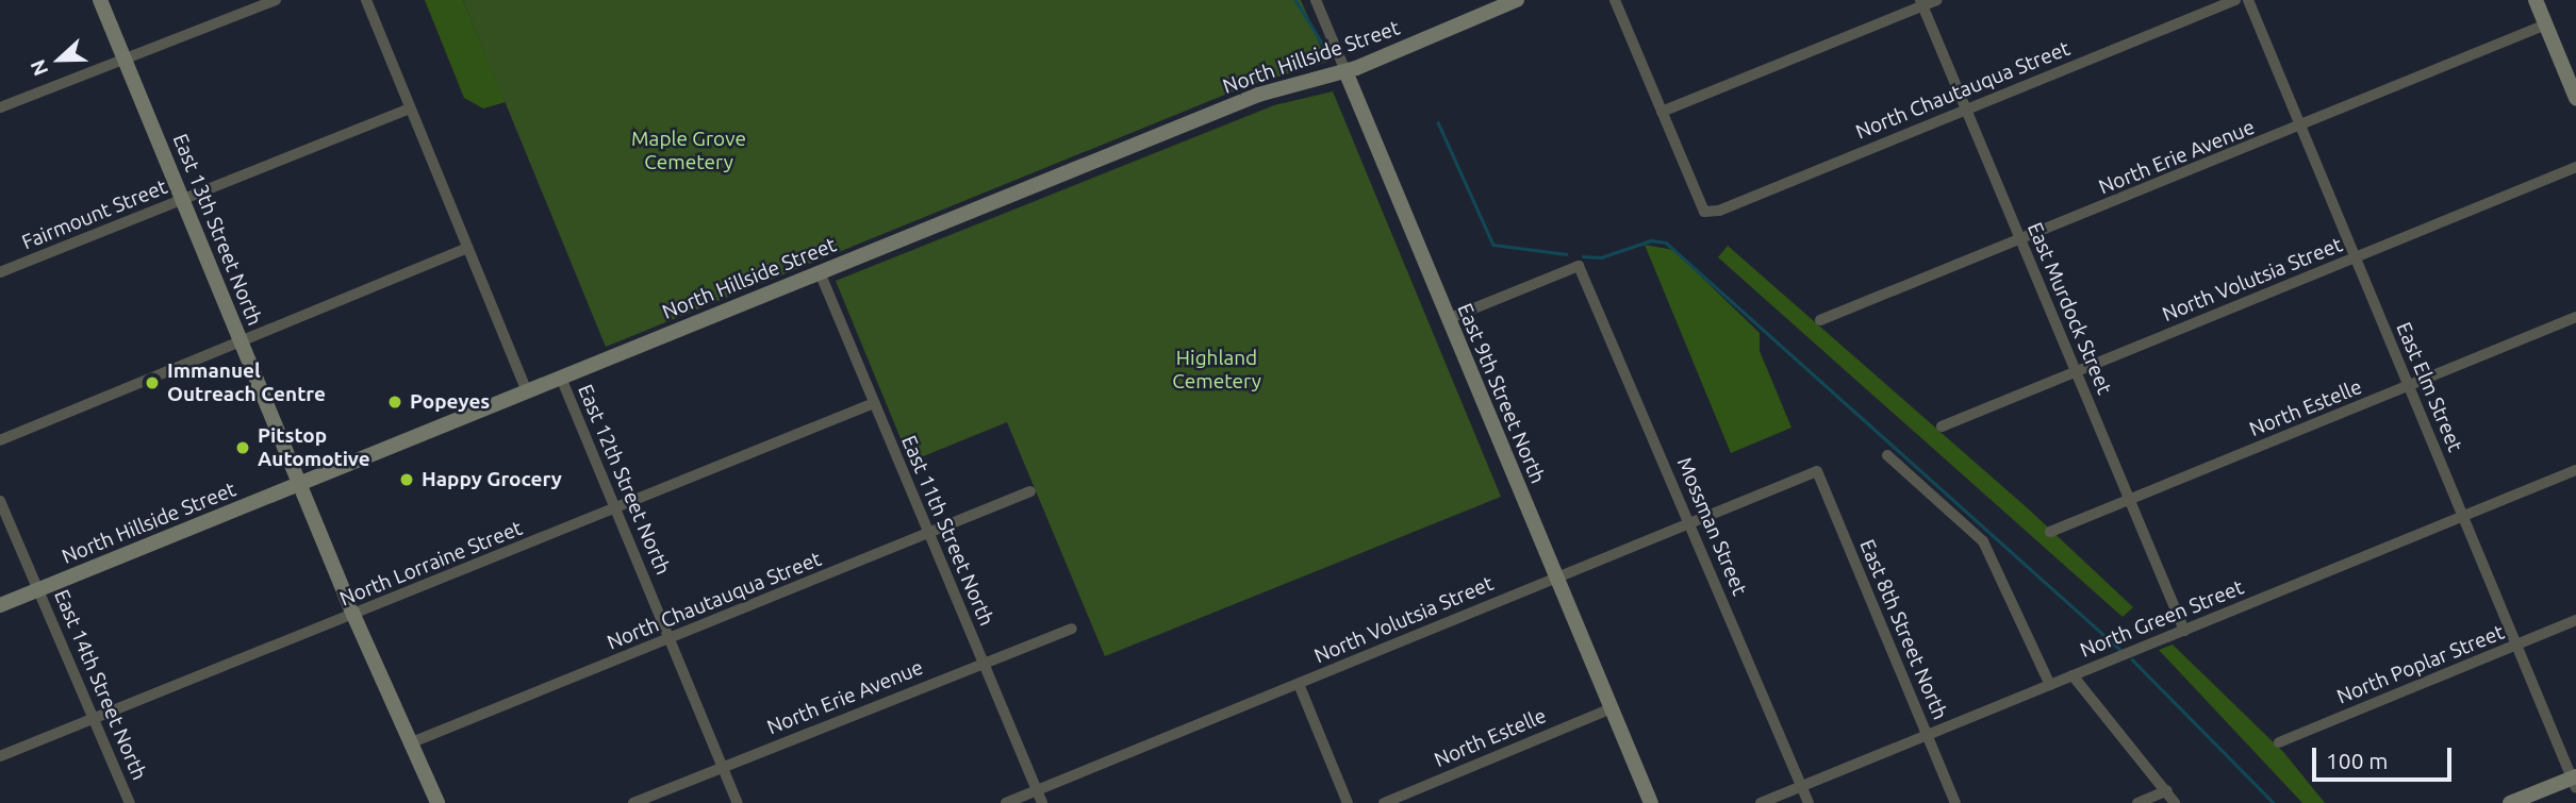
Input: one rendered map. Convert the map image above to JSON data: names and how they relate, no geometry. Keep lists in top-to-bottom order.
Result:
{
  "streets": {
    "main road": ["North Hillside Street", "East 13th Street North", "East 9th Street North"],
    "street": [
      "North Chautauqua Street",
      "North Erie Avenue",
      "Fairmount Street",
      "North Volutsia Street",
      "East Murdock Street",
      "East Elm Street",
      "North Estelle",
      "East 12th Street North",
      "Mossman Street",
      "East 11th Street North",
      "North Lorraine Street",
      "North Green Street",
      "East 8th Street North",
      "North Poplar Street",
      "East 14th Street North"
    ]
  },
  "crossings": [
    ["North Hillside Street", "East 13th Street North"],
    ["North Hillside Street", "East 9th Street North"],
    ["North Hillside Street", "East 12th Street North"],
    ["North Hillside Street", "East 11th Street North"],
    ["North Hillside Street", "East 14th Street North"],
    ["North Chautauqua Street", "East 13th Street North"],
    ["North Chautauqua Street", "East Murdock Street"],
    ["North Chautauqua Street", "East 12th Street North"],
    ["North Chautauqua Street", "East 11th Street North"],
    ["North Erie Avenue", "East Murdock Street"],
    ["North Erie Avenue", "East Elm Street"],
    ["North Erie Avenue", "East 12th Street North"],
    ["North Erie Avenue", "East 11th Street North"],
    ["Fairmount Street", "East 13th Street North"],
    ["East 13th Street North", "North Lorraine Street"],
    ["North Volutsia Street", "East Murdock Street"],
    ["North Volutsia Street", "East Elm Street"],
    ["North Volutsia Street", "East 9th Street North"],
    ["North Volutsia Street", "Mossman Street"],
    ["North Volutsia Street", "East 11th Street North"],
    ["North Volutsia Street", "East 8th Street North"],
    ["East Murdock Street", "North Estelle"],
    ["East Murdock Street", "North Green Street"],
    ["East Elm Street", "North Estelle"],
    ["East Elm Street", "North Green Street"],
    ["East Elm Street", "North Poplar Street"],
    ["East 9th Street North", "North Estelle"],
    ["East 9th Street North", "Mossman Street"],
    ["East 12th Street North", "North Lorraine Street"],
    ["Mossman Street", "North Green Street"],
    ["East 11th Street North", "North Lorraine Street"],
    ["North Lorraine Street", "East 14th Street North"],
    ["North Green Street", "East 8th Street North"]
  ],
  "parks": ["Maple Grove Cemetery", "Highland Cemetery"],
  "places": [
    "Immanuel Outreach Centre",
    "Popeyes",
    "Pitstop Automotive",
    "Happy Grocery"
  ],
  "scale_bar": "100 m",
  "north": "left"
}
